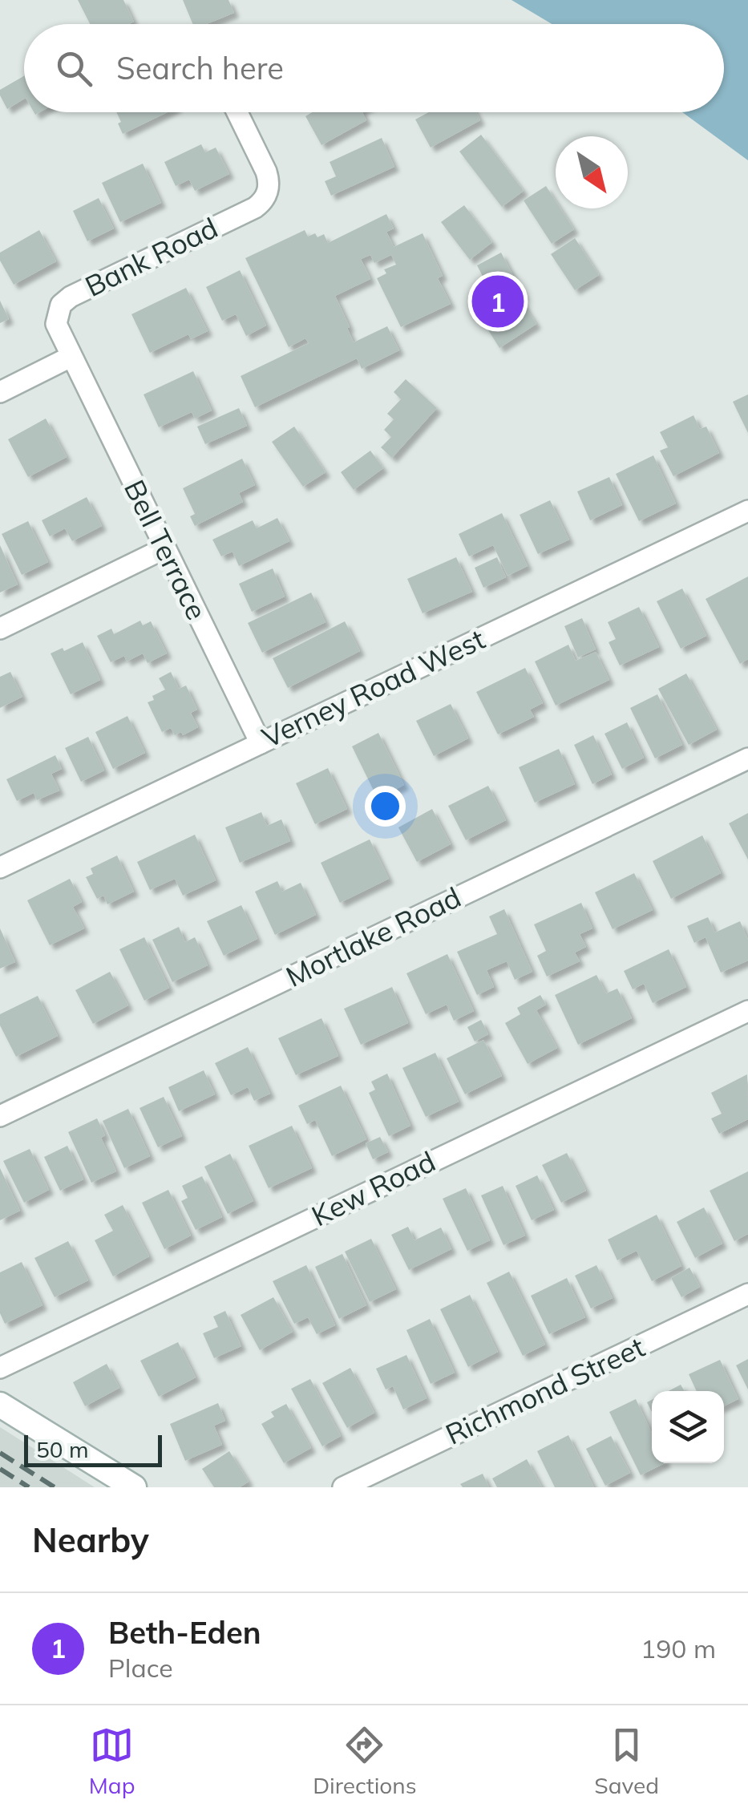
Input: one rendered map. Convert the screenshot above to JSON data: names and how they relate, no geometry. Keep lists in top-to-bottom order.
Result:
{
  "streets": {
    "street": [
      "Bank Road",
      "Bell Terrace",
      "Verney Road West",
      "Mortlake Road",
      "Kew Road",
      "Richmond Street"
    ]
  },
  "crossings": [
    ["Bank Road", "Bell Terrace"],
    ["Bell Terrace", "Verney Road West"]
  ],
  "scale_bar": "50 m",
  "north": "bottom right",
  "page": {
    "search": "Search here",
    "pins": "1",
    "scale": "50 m",
    "heading": "Nearby",
    "list": [
      {
        "mark": "1",
        "name": "Beth-Eden",
        "note": "Place",
        "value": "190 m"
      }
    ],
    "nav": ["Map", "Directions", "Saved"]
  }
}
